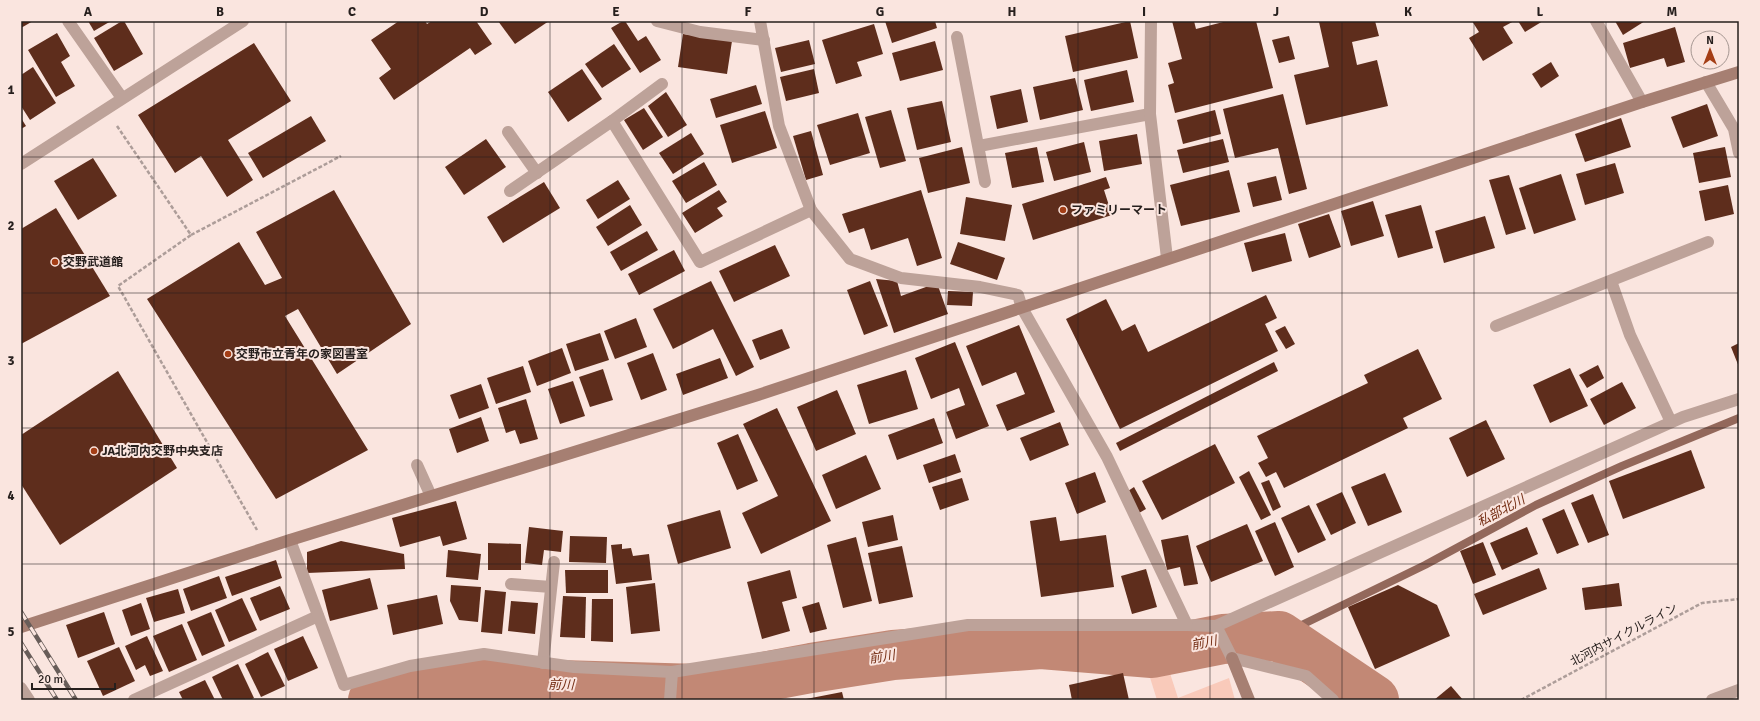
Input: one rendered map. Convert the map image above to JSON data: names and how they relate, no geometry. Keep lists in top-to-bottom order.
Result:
{
  "streets": {
    "path": ["北河内サイクルライン"]
  },
  "water": ["私部北川", "前川"],
  "places": [
    "ファミリーマート",
    "交野武道館",
    "交野市立青年の家図書室",
    "JA北河内交野中央支店"
  ],
  "scale_bar": "20 m",
  "north": "top",
  "grid": {
    "columns": [
      "A",
      "B",
      "C",
      "D",
      "E",
      "F",
      "G",
      "H",
      "I",
      "J",
      "K",
      "L",
      "M"
    ],
    "rows": [
      "1",
      "2",
      "3",
      "4",
      "5"
    ]
  }
}
